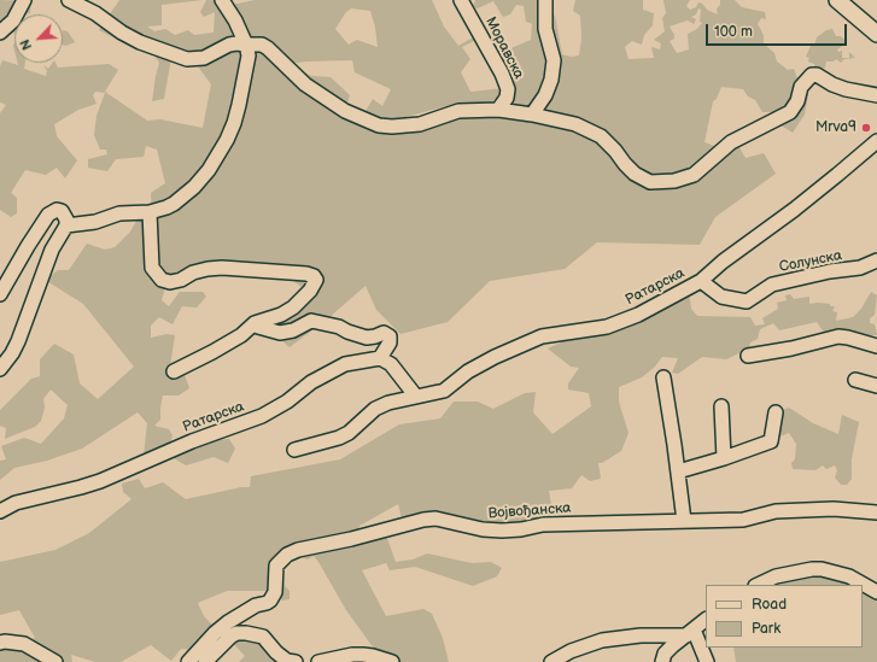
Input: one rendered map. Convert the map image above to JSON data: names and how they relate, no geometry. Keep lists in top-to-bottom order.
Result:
{
  "streets": {
    "street": [
      "Моравска",
      "Солунска",
      "Ратарска",
      "Војвођанска"
    ]
  },
  "crossings": [
    ["Солунска", "Ратарска"]
  ],
  "places": ["Mrva9"],
  "legend": ["Road", "Park"],
  "scale_bar": "100 m",
  "north": "bottom left"
}
